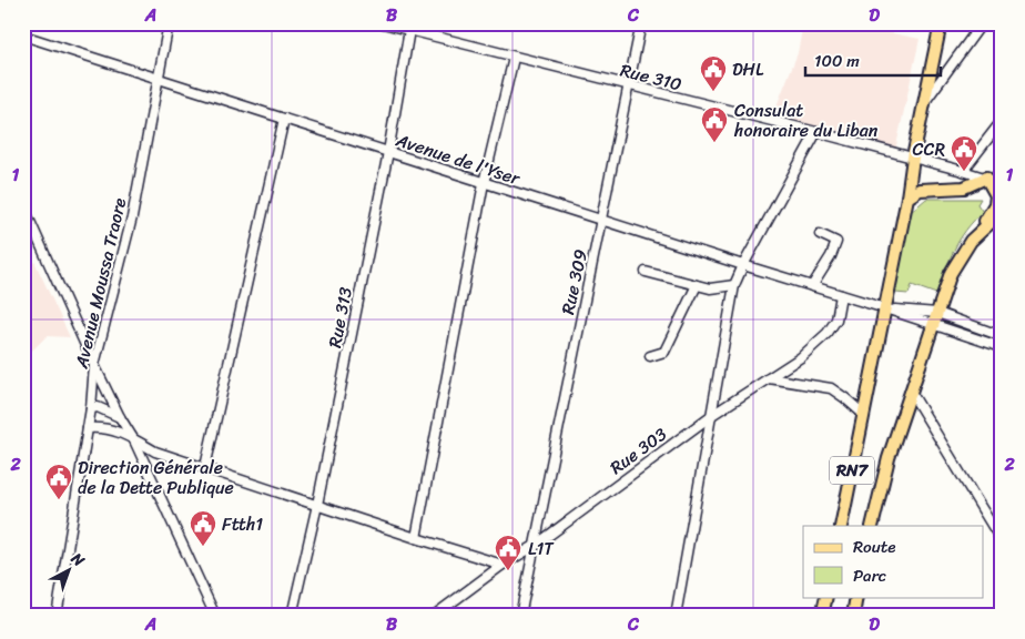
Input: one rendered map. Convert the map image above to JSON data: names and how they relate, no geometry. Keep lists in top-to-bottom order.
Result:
{
  "streets": {
    "main road": ["RN7"],
    "street": [
      "Rue 310",
      "Avenue de l'Yser",
      "Rue 309",
      "Avenue Moussa Traore",
      "Rue 313",
      "Rue 303"
    ]
  },
  "crossings": [
    ["Rue 310", "Rue 309"],
    ["Rue 310", "Rue 313"],
    ["Rue 310", "RN7"],
    ["Avenue de l'Yser", "Rue 309"],
    ["Avenue de l'Yser", "Avenue Moussa Traore"],
    ["Avenue de l'Yser", "Rue 313"],
    ["Avenue de l'Yser", "Rue 303"],
    ["Avenue de l'Yser", "RN7"],
    ["Rue 309", "Rue 303"]
  ],
  "places": {
    "public building": [
      "DHL",
      "Consulat honoraire du Liban",
      "CCR",
      "Direction Générale de la Dette Publique",
      "Ftth1",
      "L1T"
    ]
  },
  "legend": ["Route", "Parc"],
  "scale_bar": "100 m",
  "north": "top right",
  "grid": {
    "columns": [
      "A",
      "B",
      "C",
      "D"
    ],
    "rows": ["1", "2"]
  }
}
